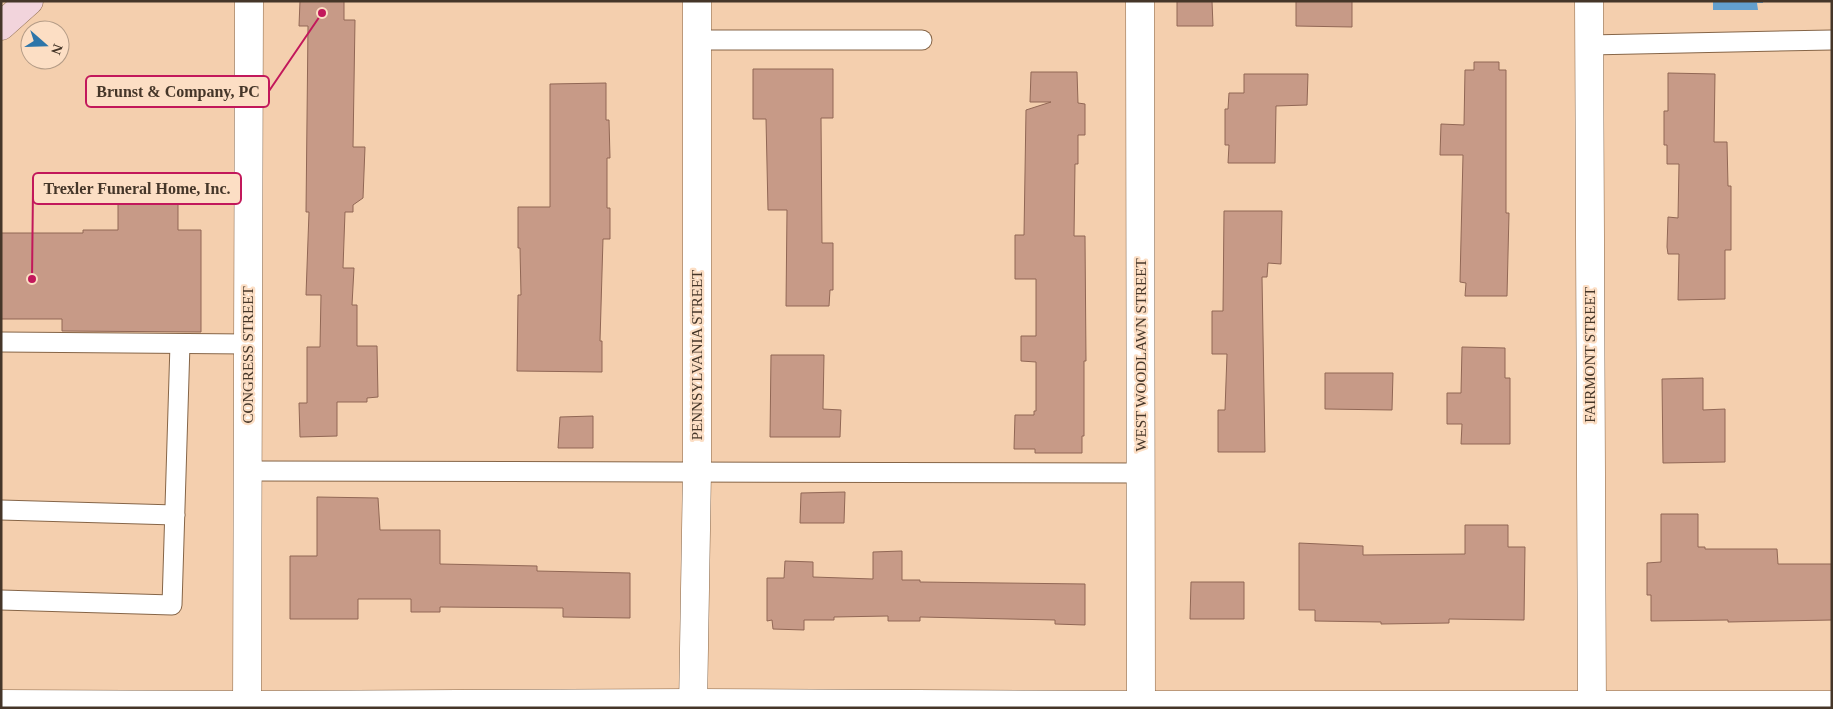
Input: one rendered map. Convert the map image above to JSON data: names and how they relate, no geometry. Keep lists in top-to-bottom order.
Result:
{
  "streets": {
    "street": [
      "CONGRESS STREET",
      "PENNSYLVANIA STREET",
      "WEST WOODLAWN STREET",
      "FAIRMONT STREET"
    ]
  },
  "places": ["Brunst & Company, PC", "Trexler Funeral Home, Inc."],
  "north": "right"
}
